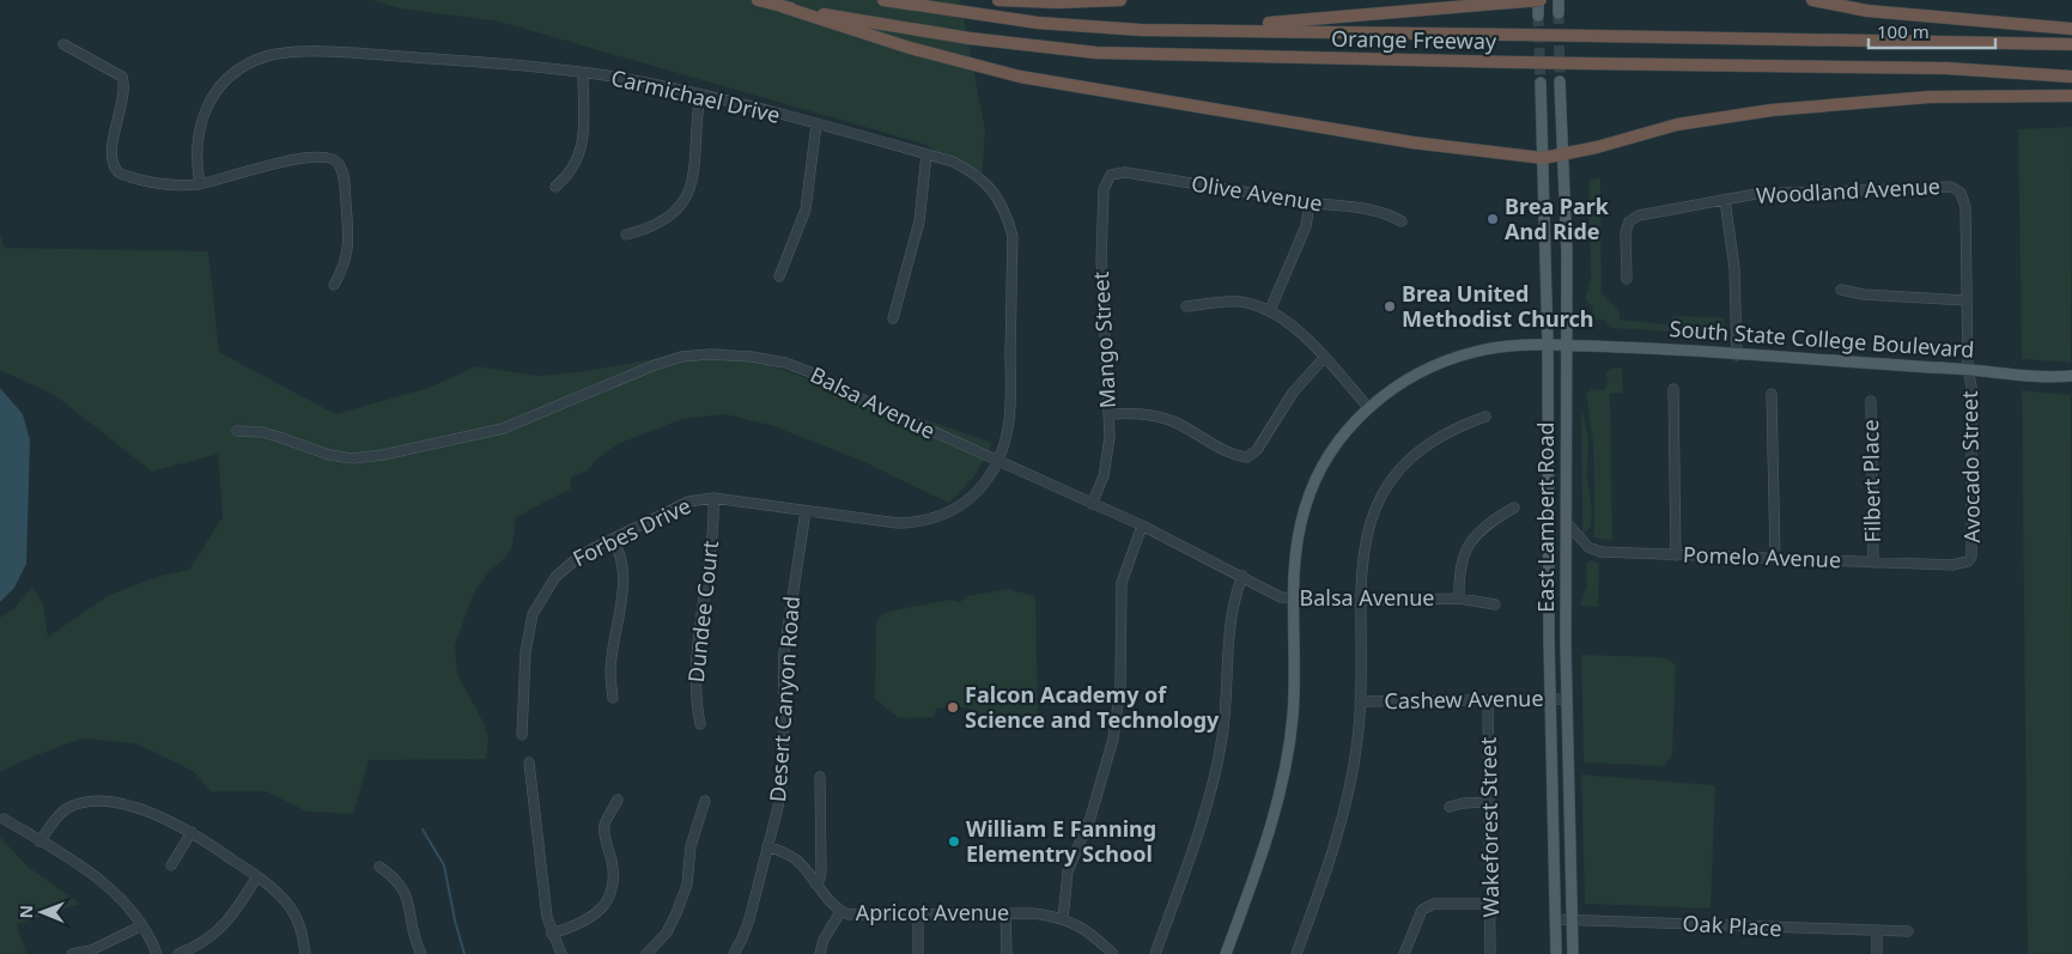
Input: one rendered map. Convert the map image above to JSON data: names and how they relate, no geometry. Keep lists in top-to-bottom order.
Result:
{
  "streets": {
    "highway": ["Orange Freeway"],
    "main road": ["South State College Boulevard", "East Lambert Road"],
    "street": [
      "Carmichael Drive",
      "Woodland Avenue",
      "Olive Avenue",
      "Mango Street",
      "Balsa Avenue",
      "Avocado Street",
      "Filbert Place",
      "Forbes Drive",
      "Pomelo Avenue",
      "Dundee Court",
      "Desert Canyon Road",
      "Cashew Avenue",
      "Wakeforest Street",
      "Apricot Avenue",
      "Oak Place"
    ]
  },
  "crossings": [
    ["Carmichael Drive", "Balsa Avenue"],
    ["Carmichael Drive", "Forbes Drive"],
    ["Woodland Avenue", "Avocado Street"],
    ["Olive Avenue", "Mango Street"],
    ["Mango Street", "Balsa Avenue"],
    ["South State College Boulevard", "Balsa Avenue"],
    ["South State College Boulevard", "Avocado Street"],
    ["South State College Boulevard", "East Lambert Road"],
    ["Balsa Avenue", "Forbes Drive"],
    ["Avocado Street", "Pomelo Avenue"],
    ["Filbert Place", "Pomelo Avenue"],
    ["East Lambert Road", "Pomelo Avenue"],
    ["East Lambert Road", "Cashew Avenue"],
    ["East Lambert Road", "Oak Place"],
    ["Forbes Drive", "Dundee Court"],
    ["Forbes Drive", "Desert Canyon Road"],
    ["Desert Canyon Road", "Apricot Avenue"],
    ["Cashew Avenue", "Wakeforest Street"]
  ],
  "places": [
    "Brea Park And Ride",
    "Brea United Methodist Church",
    "Falcon Academy of Science and Technology",
    "William E Fanning Elementry School"
  ],
  "scale_bar": "100 m",
  "north": "left"
}
